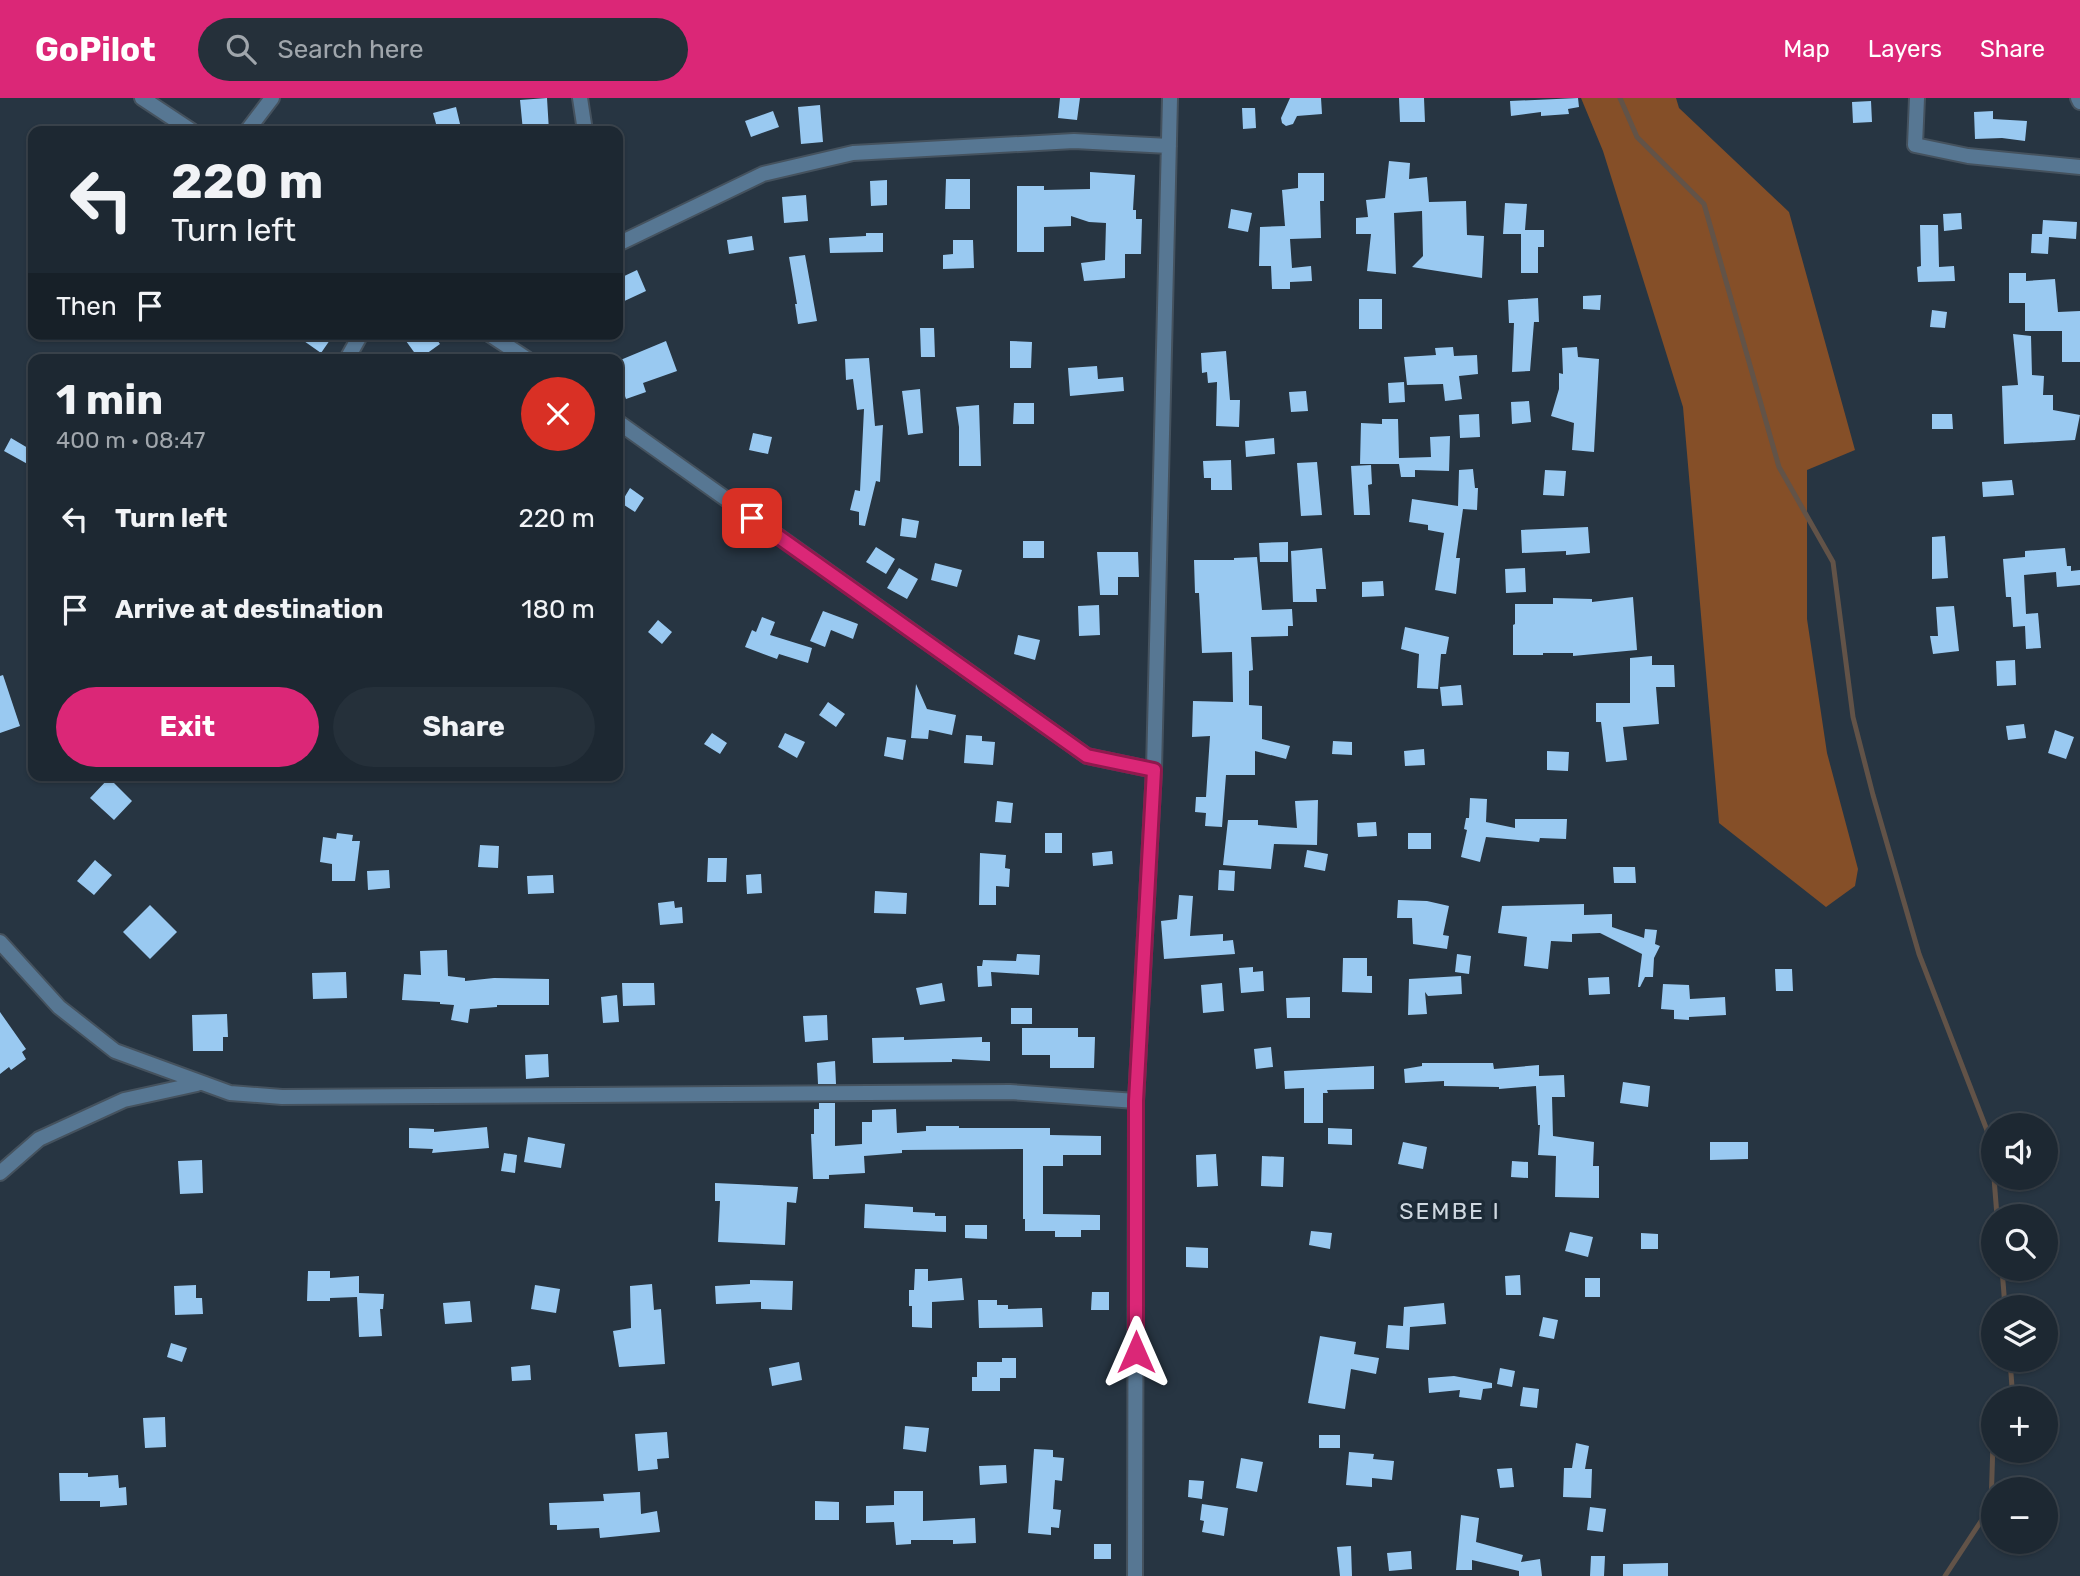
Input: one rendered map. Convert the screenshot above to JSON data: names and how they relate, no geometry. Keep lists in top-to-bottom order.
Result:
{
  "districts": ["SEMBE I"],
  "page": {
    "header": "GoPilot",
    "search": "Search here",
    "nav": ["Map", "Layers", "Share"],
    "turn": ["220 m", "Turn left"],
    "then": "Then",
    "heading": ["1 min", "400 m · 08:47"],
    "list": [
      {
        "name": "Turn left",
        "value": "220 m"
      },
      {
        "name": "Arrive at destination",
        "value": "180 m"
      }
    ],
    "buttons": ["Exit", "Share"],
    "map_buttons": ["+", "−"]
  }
}
